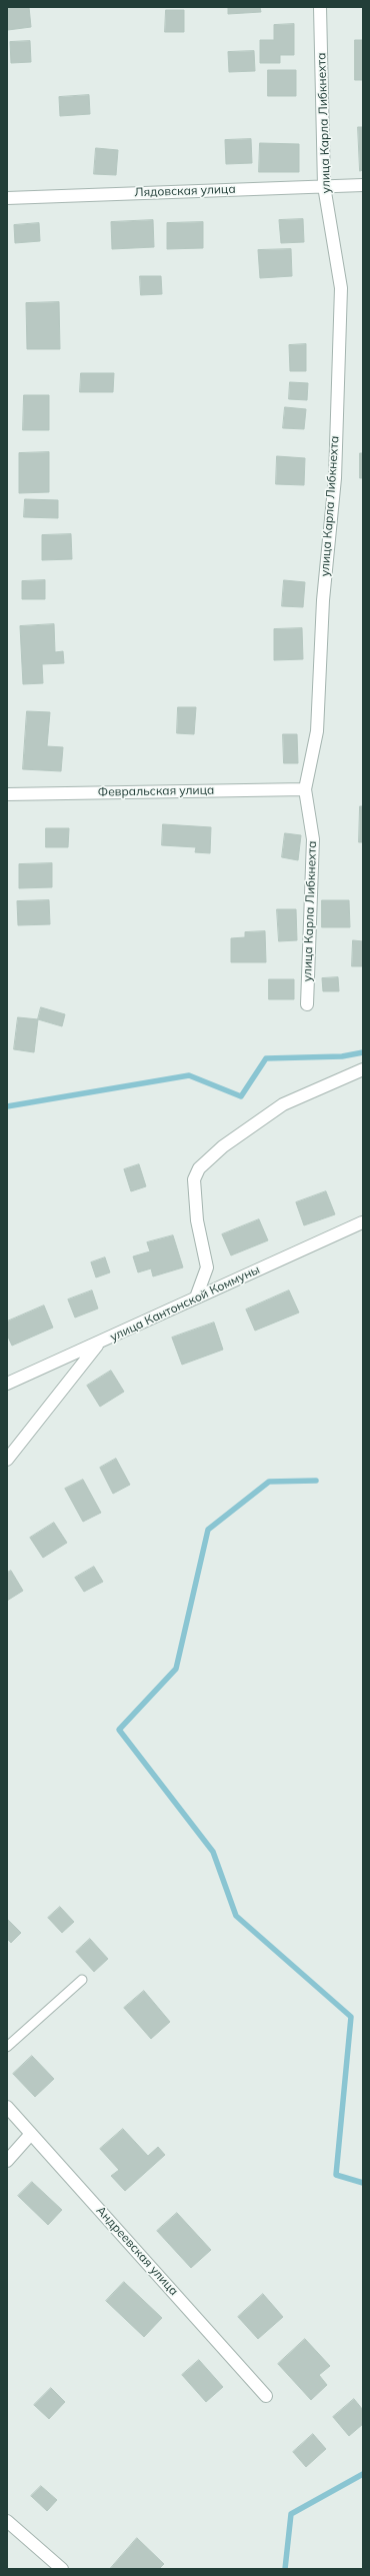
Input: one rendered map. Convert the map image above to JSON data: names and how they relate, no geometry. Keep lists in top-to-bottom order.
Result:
{
  "streets": {
    "street": [
      "улица Карла Либкнехта",
      "Лядовская улица",
      "Февральская улица",
      "улица Кантонской Коммуны",
      "Андреевская улица"
    ]
  },
  "crossings": [
    ["улица Карла Либкнехта", "Лядовская улица"],
    ["улица Карла Либкнехта", "Февральская улица"]
  ]
}
